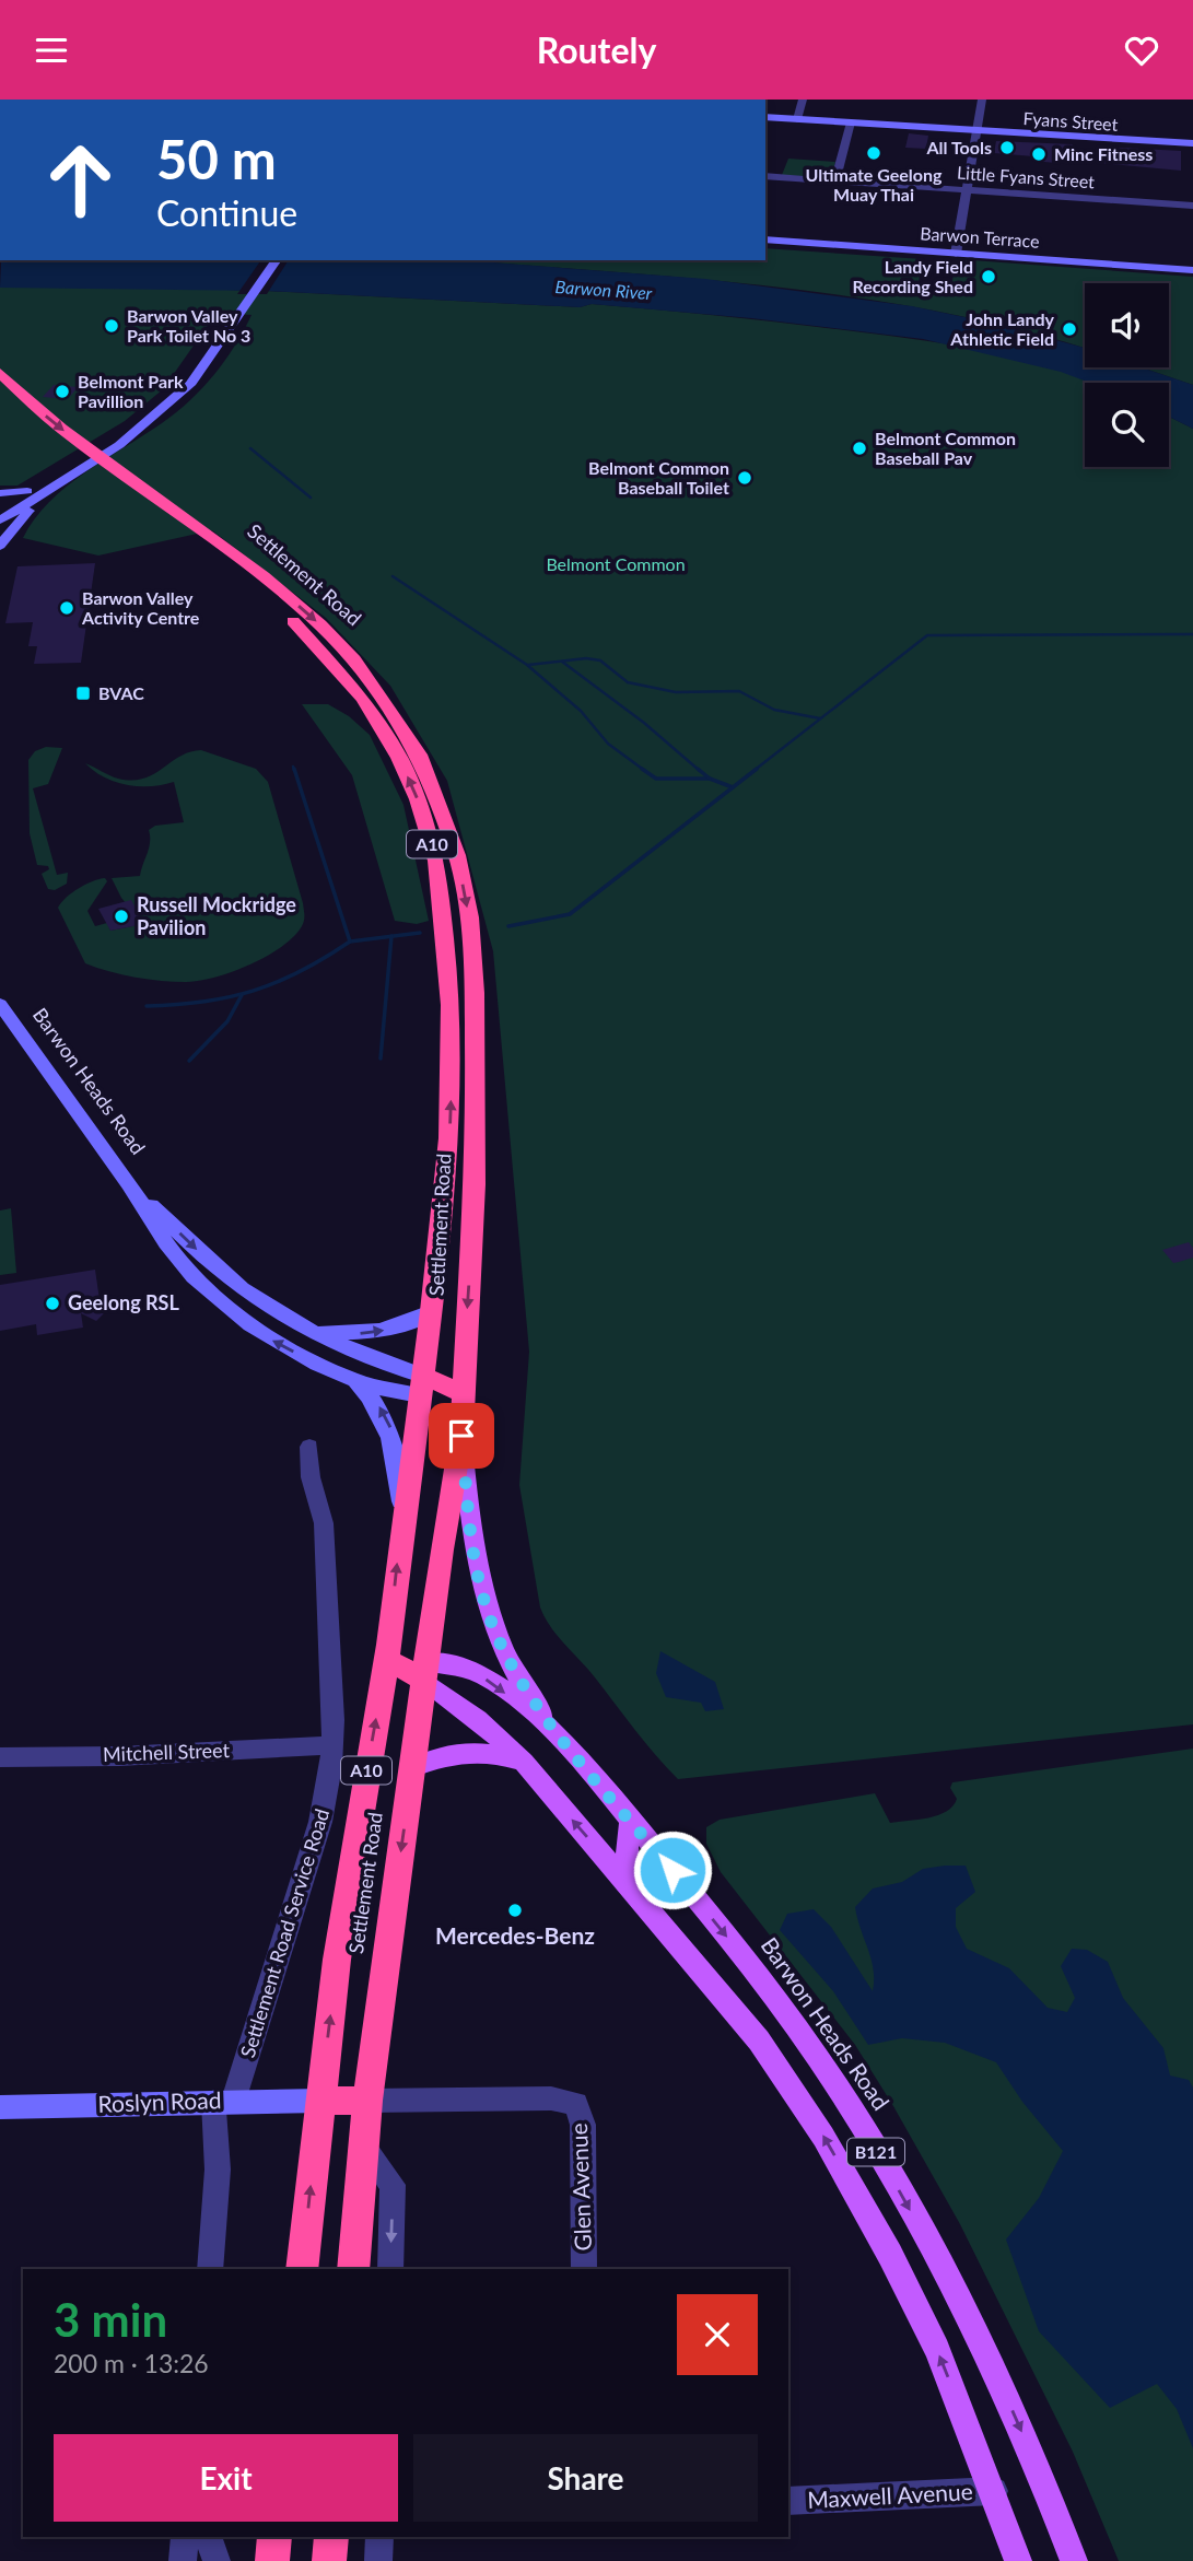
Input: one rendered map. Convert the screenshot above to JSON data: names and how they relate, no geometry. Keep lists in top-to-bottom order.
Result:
{
  "streets": {
    "highway": ["Settlement Road", "A10", "B121"],
    "main road": ["Barwon Heads Road"],
    "street": [
      "Fyans Street",
      "Little Fyans Street",
      "Barwon Terrace",
      "Mitchell Street",
      "Settlement Road Service Road",
      "Roslyn Road",
      "Glen Avenue",
      "Maxwell Avenue"
    ]
  },
  "crossings": [
    ["Settlement Road", "Barwon Heads Road"],
    ["Settlement Road", "Roslyn Road"],
    ["Settlement Road", "B121"],
    ["Settlement Road", "Glen Avenue"],
    ["Barwon Heads Road", "B121"],
    ["Mitchell Street", "Settlement Road Service Road"],
    ["Settlement Road Service Road", "Roslyn Road"],
    ["B121", "Maxwell Avenue"]
  ],
  "water": ["Barwon River"],
  "parks": ["Belmont Common"],
  "places": {
    "other": [
      "All Tools",
      "Ultimate Geelong Muay Thai",
      "Minc Fitness",
      "Landy Field Recording Shed",
      "Barwon Valley Park Toilet No 3",
      "John Landy Athletic Field",
      "Belmont Park Pavillion",
      "Belmont Common Baseball Pav",
      "Belmont Common Baseball Toilet",
      "Barwon Valley Activity Centre",
      "Russell Mockridge Pavilion",
      "Geelong RSL",
      "Mercedes-Benz"
    ],
    "transit": ["BVAC"]
  },
  "page": {
    "header": "Routely",
    "turn": ["50 m", "Continue"],
    "heading": ["3 min", "200 m · 13:26"],
    "buttons": ["Exit", "Share"]
  }
}
